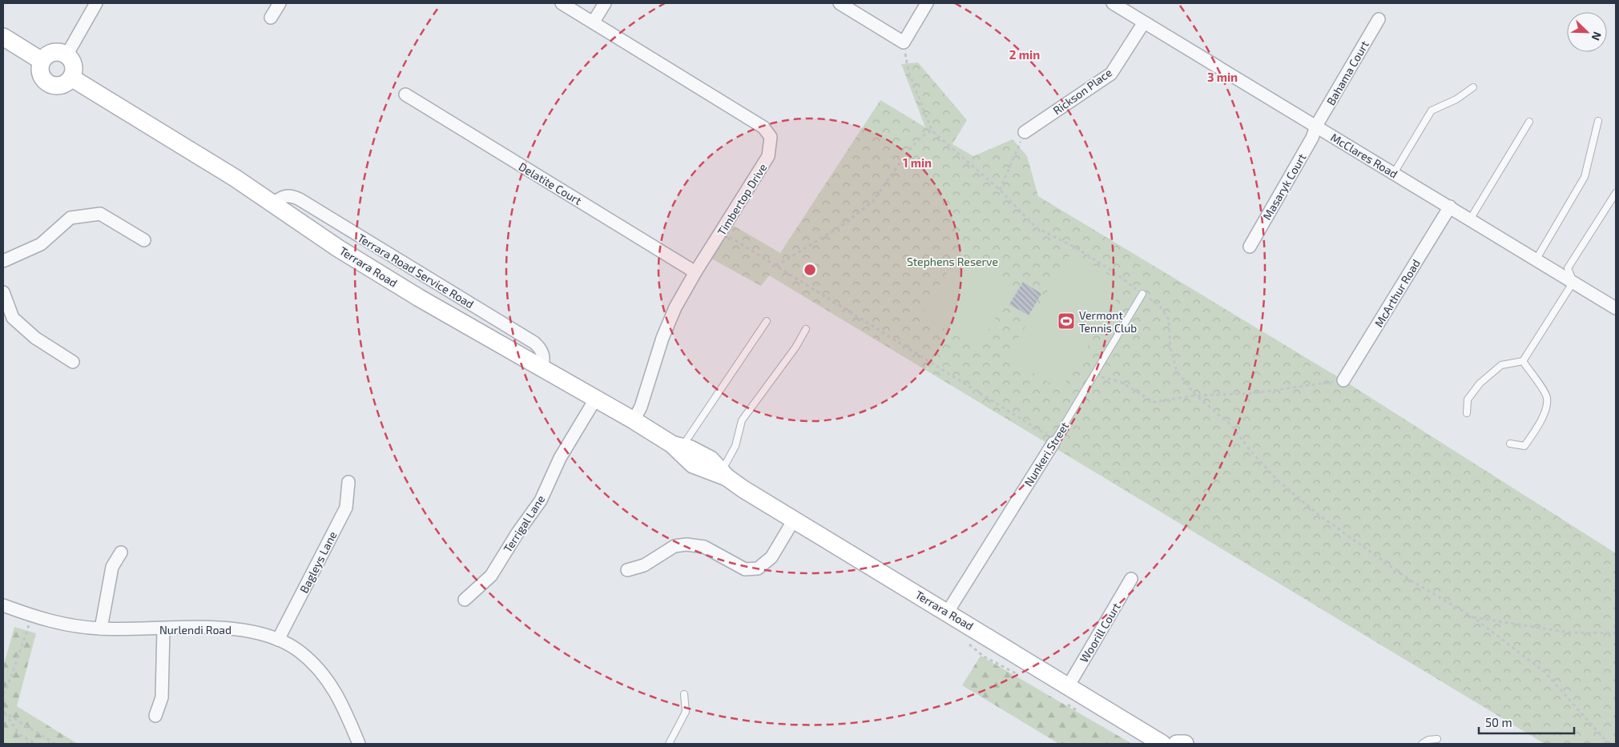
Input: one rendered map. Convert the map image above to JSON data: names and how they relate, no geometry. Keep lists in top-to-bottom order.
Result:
{
  "streets": {
    "main road": ["Terrara Road"],
    "street": [
      "Bahama Court",
      "Rickson Place",
      "McClares Road",
      "Delatite Court",
      "Masaryk Court",
      "Timbertop Drive",
      "McArthur Road",
      "Nunkeri Street",
      "Terrigal Lane",
      "Bagleys Lane",
      "Nurlendi Road",
      "Woorill Court"
    ]
  },
  "crossings": [
    ["Bahama Court", "McClares Road"],
    ["Bahama Court", "Masaryk Court"],
    ["Rickson Place", "McClares Road"],
    ["McClares Road", "Masaryk Court"],
    ["McClares Road", "McArthur Road"],
    ["Delatite Court", "Timbertop Drive"],
    ["Timbertop Drive", "Terrara Road"],
    ["Terrara Road", "Nunkeri Street"],
    ["Terrara Road", "Terrigal Lane"],
    ["Terrara Road", "Woorill Court"],
    ["Bagleys Lane", "Nurlendi Road"]
  ],
  "parks": ["Stephens Reserve"],
  "places": {
    "sports": ["Vermont Tennis Club"]
  },
  "scale_bar": "50 m",
  "north": "bottom right",
  "rings": ["2 min", "3 min", "1 min"]
}
